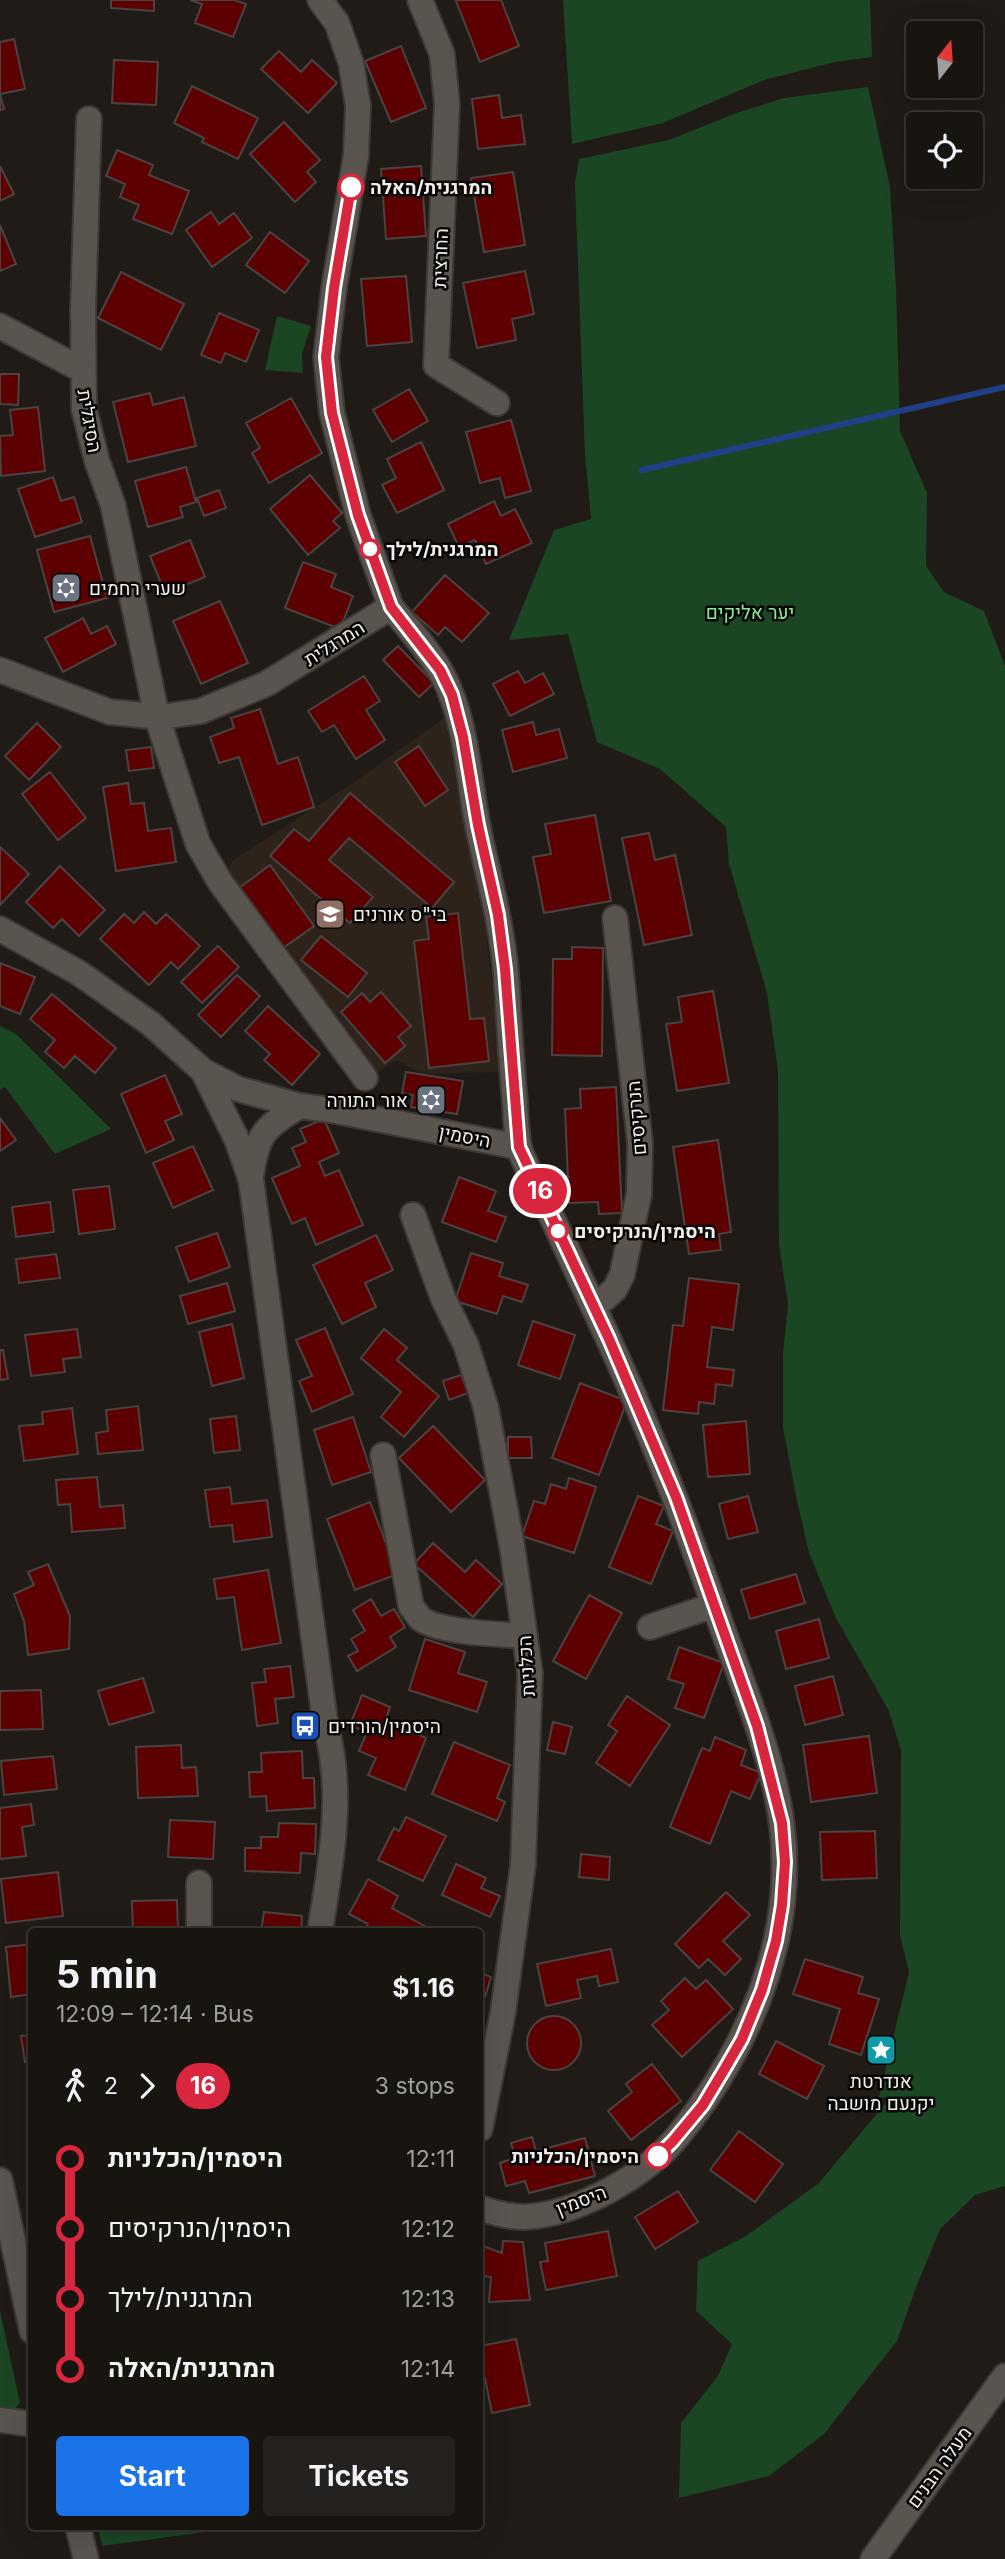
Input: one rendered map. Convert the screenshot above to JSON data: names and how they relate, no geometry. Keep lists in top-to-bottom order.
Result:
{
  "streets": {
    "street": [
      "החרצית",
      "הסיגלית",
      "המרגלית",
      "הנרקיסים",
      "היסמין",
      "הכלניות",
      "מעלה הבנים"
    ]
  },
  "crossings": [
    ["הסיגלית", "המרגלית"],
    ["הנרקיסים", "היסמין"]
  ],
  "parks": ["יער אליקים"],
  "places": {
    "other": [
      "המרגנית/האלה",
      "המרגנית/לילך",
      "היסמין/הנרקיסים",
      "היסמין/הכלניות"
    ],
    "synagogue": ["שערי רחמים", "אור התורה"],
    "school or university": ["בי\"ס אורנים"],
    "bus stop": ["היסמין/הורדים"],
    "place": ["אנדרטת יקנעם מושבה"]
  },
  "lines": ["bus line 16"],
  "north": "top",
  "page": {
    "on_map": "16",
    "heading": ["5 min", "12:09 – 12:14 · Bus", "$1.16"],
    "legs": ["2", "16", "3 stops"],
    "list": [
      {
        "name": "היסמין/הכלניות",
        "value": "12:11"
      },
      {
        "name": "היסמין/הנרקיסים",
        "value": "12:12"
      },
      {
        "name": "המרגנית/לילך",
        "value": "12:13"
      },
      {
        "name": "המרגנית/האלה",
        "value": "12:14"
      }
    ],
    "buttons": ["Start", "Tickets"]
  }
}
